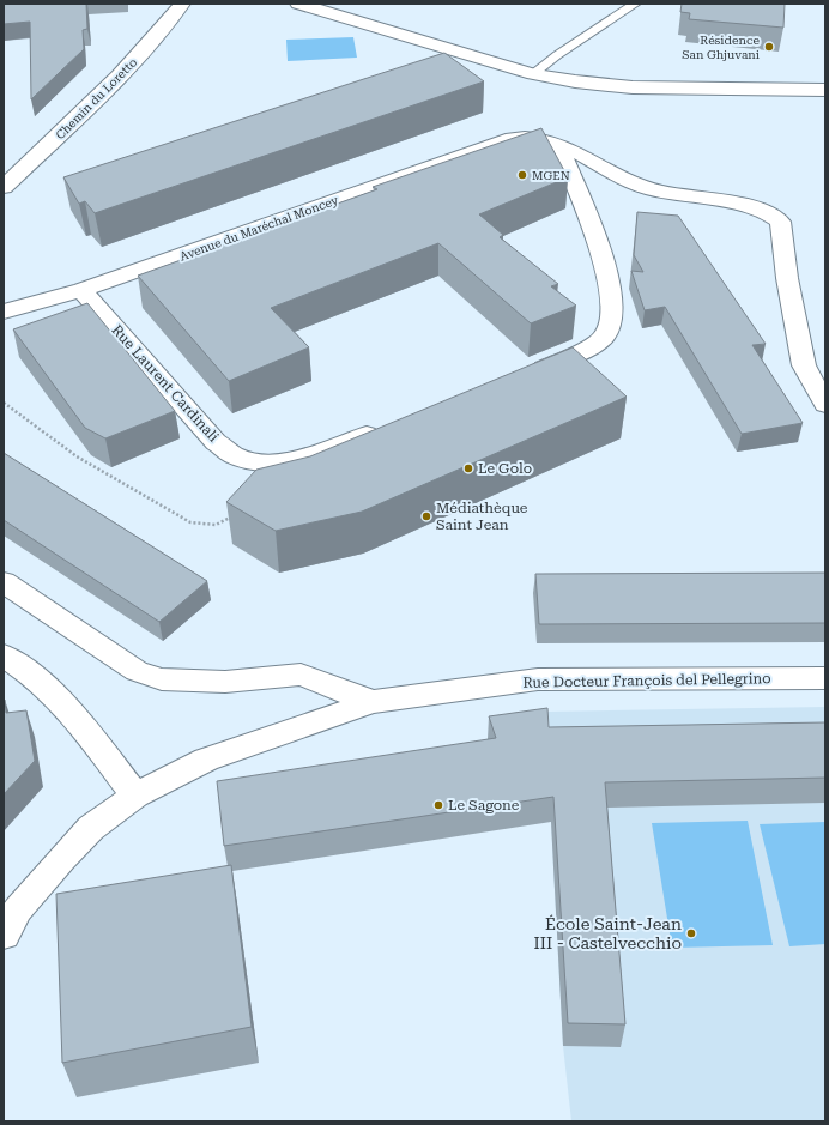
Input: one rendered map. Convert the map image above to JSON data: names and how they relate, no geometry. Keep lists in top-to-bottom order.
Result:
{
  "streets": {
    "street": [
      "Chemin du Loretto",
      "Avenue du Maréchal Moncey",
      "Rue Laurent Cardinali",
      "Rue Docteur François del Pellegrino"
    ]
  },
  "crossings": [
    ["Avenue du Maréchal Moncey", "Rue Laurent Cardinali"]
  ],
  "places": [
    "Résidence San Ghjuvani",
    "MGEN",
    "Le Golo",
    "Médiathèque Saint Jean",
    "Le Sagone",
    "École Saint-Jean III - Castelvecchio"
  ]
}
